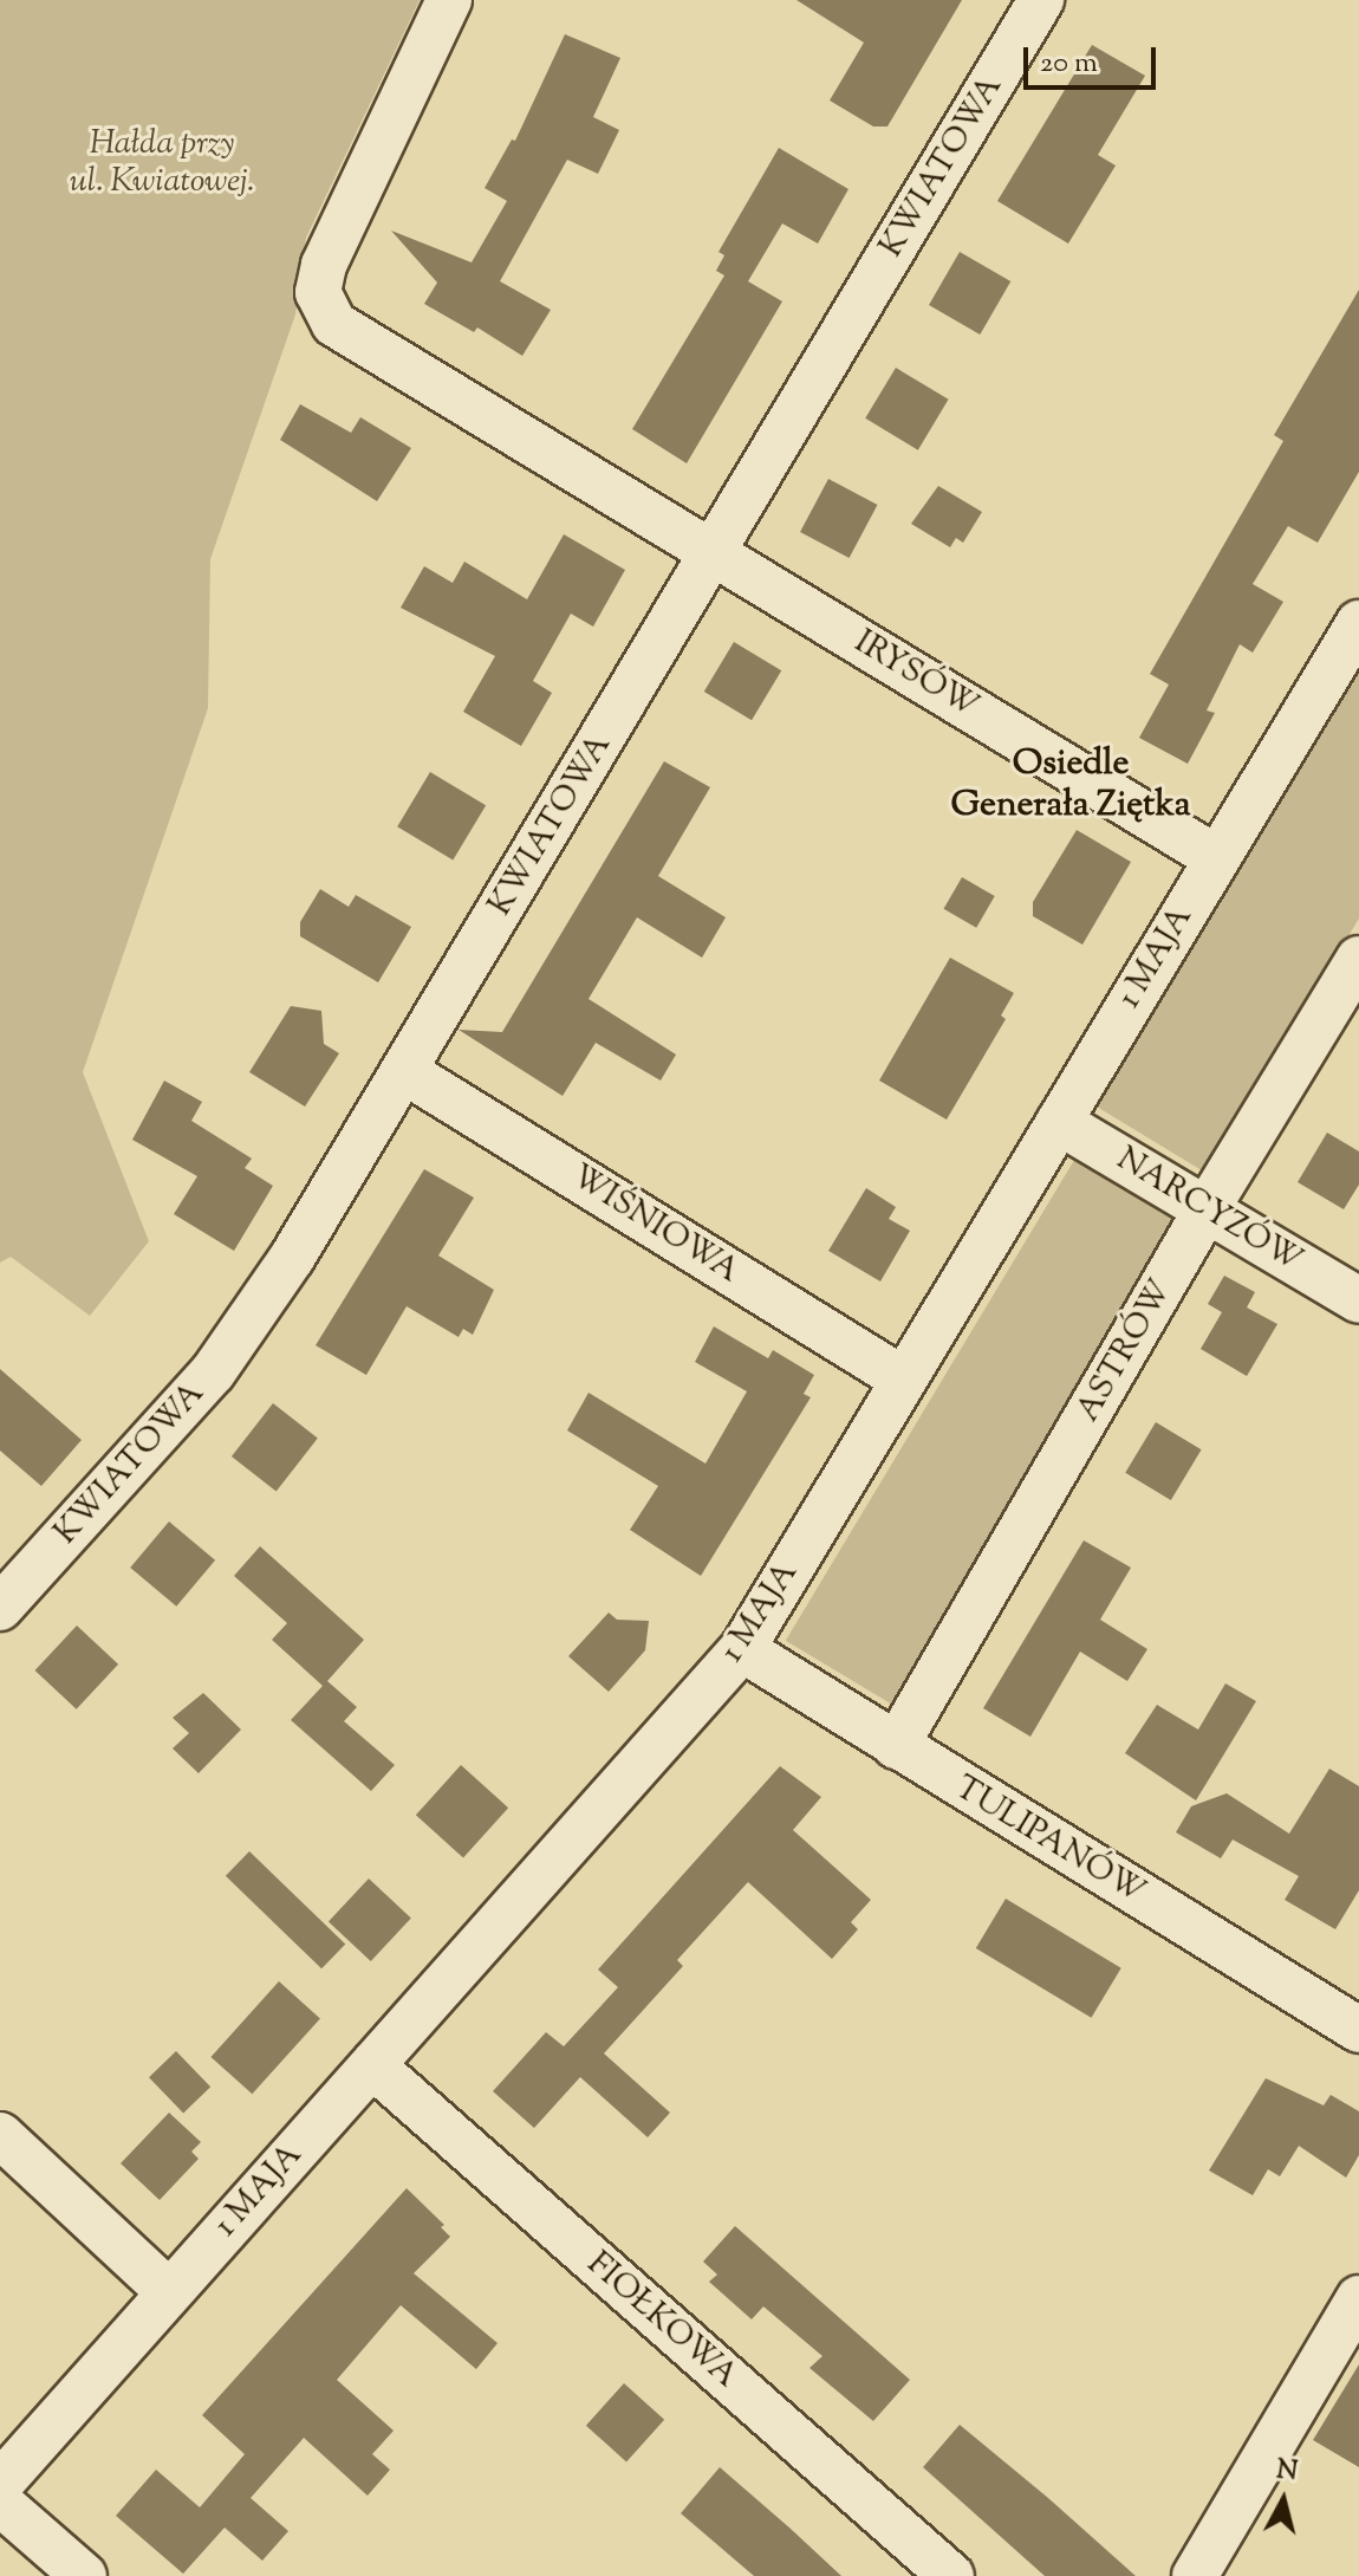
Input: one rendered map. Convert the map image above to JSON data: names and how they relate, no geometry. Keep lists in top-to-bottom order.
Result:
{
  "streets": {
    "street": [
      "KWIATOWA",
      "IRYSÓW",
      "1 MAJA",
      "NARCYZÓW",
      "WIŚNIOWA",
      "ASTRÓW",
      "TULIPANÓW",
      "FIOŁKOWA"
    ]
  },
  "crossings": [
    ["KWIATOWA", "IRYSÓW"],
    ["KWIATOWA", "WIŚNIOWA"],
    ["IRYSÓW", "1 MAJA"],
    ["1 MAJA", "NARCYZÓW"],
    ["1 MAJA", "WIŚNIOWA"],
    ["1 MAJA", "TULIPANÓW"],
    ["1 MAJA", "FIOŁKOWA"],
    ["NARCYZÓW", "ASTRÓW"],
    ["ASTRÓW", "TULIPANÓW"]
  ],
  "districts": ["Osiedle Generała Ziętka"],
  "parks": ["Hałda przy ul. Kwiatowej."],
  "scale_bar": "20 m",
  "north": "top"
}
